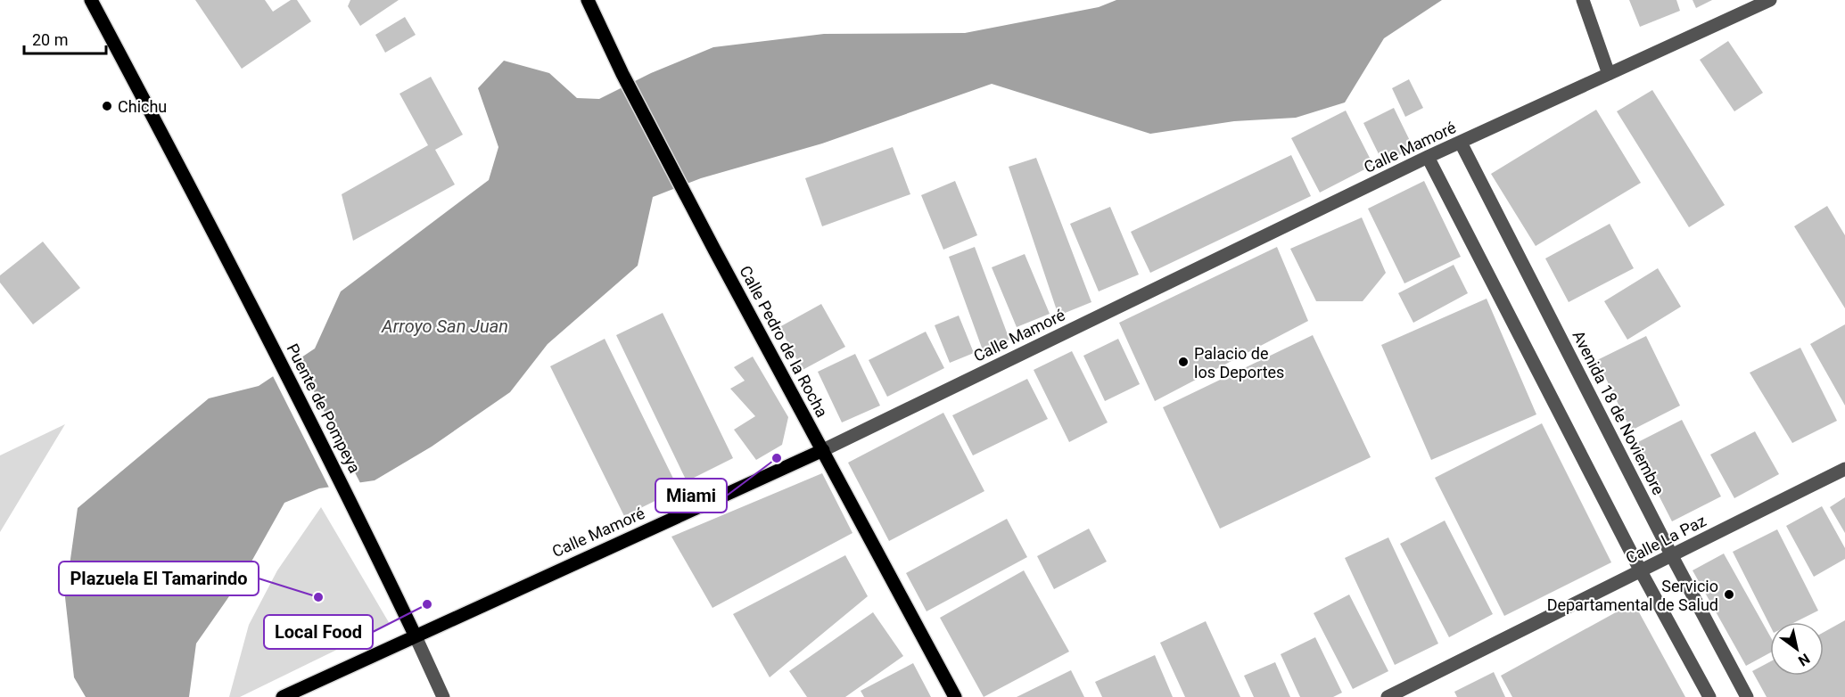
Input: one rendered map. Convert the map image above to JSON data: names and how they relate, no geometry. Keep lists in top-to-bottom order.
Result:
{
  "streets": {
    "main road": ["Calle Mamoré", "Calle Pedro de la Rocha", "Puente de Pompeya"],
    "street": ["Avenida 18 de Noviembre", "Calle La Paz"]
  },
  "crossings": [
    ["Calle Mamoré", "Calle Pedro de la Rocha"],
    ["Calle Mamoré", "Puente de Pompeya"],
    ["Calle Mamoré", "Avenida 18 de Noviembre"],
    ["Avenida 18 de Noviembre", "Calle La Paz"]
  ],
  "water": ["Arroyo San Juan"],
  "places": [
    "Chichu",
    "Palacio de los Deportes",
    "Miami",
    "Servicio Departamental de Salud",
    "Plazuela El Tamarindo",
    "Local Food"
  ],
  "scale_bar": "20 m",
  "north": "bottom right"
}
